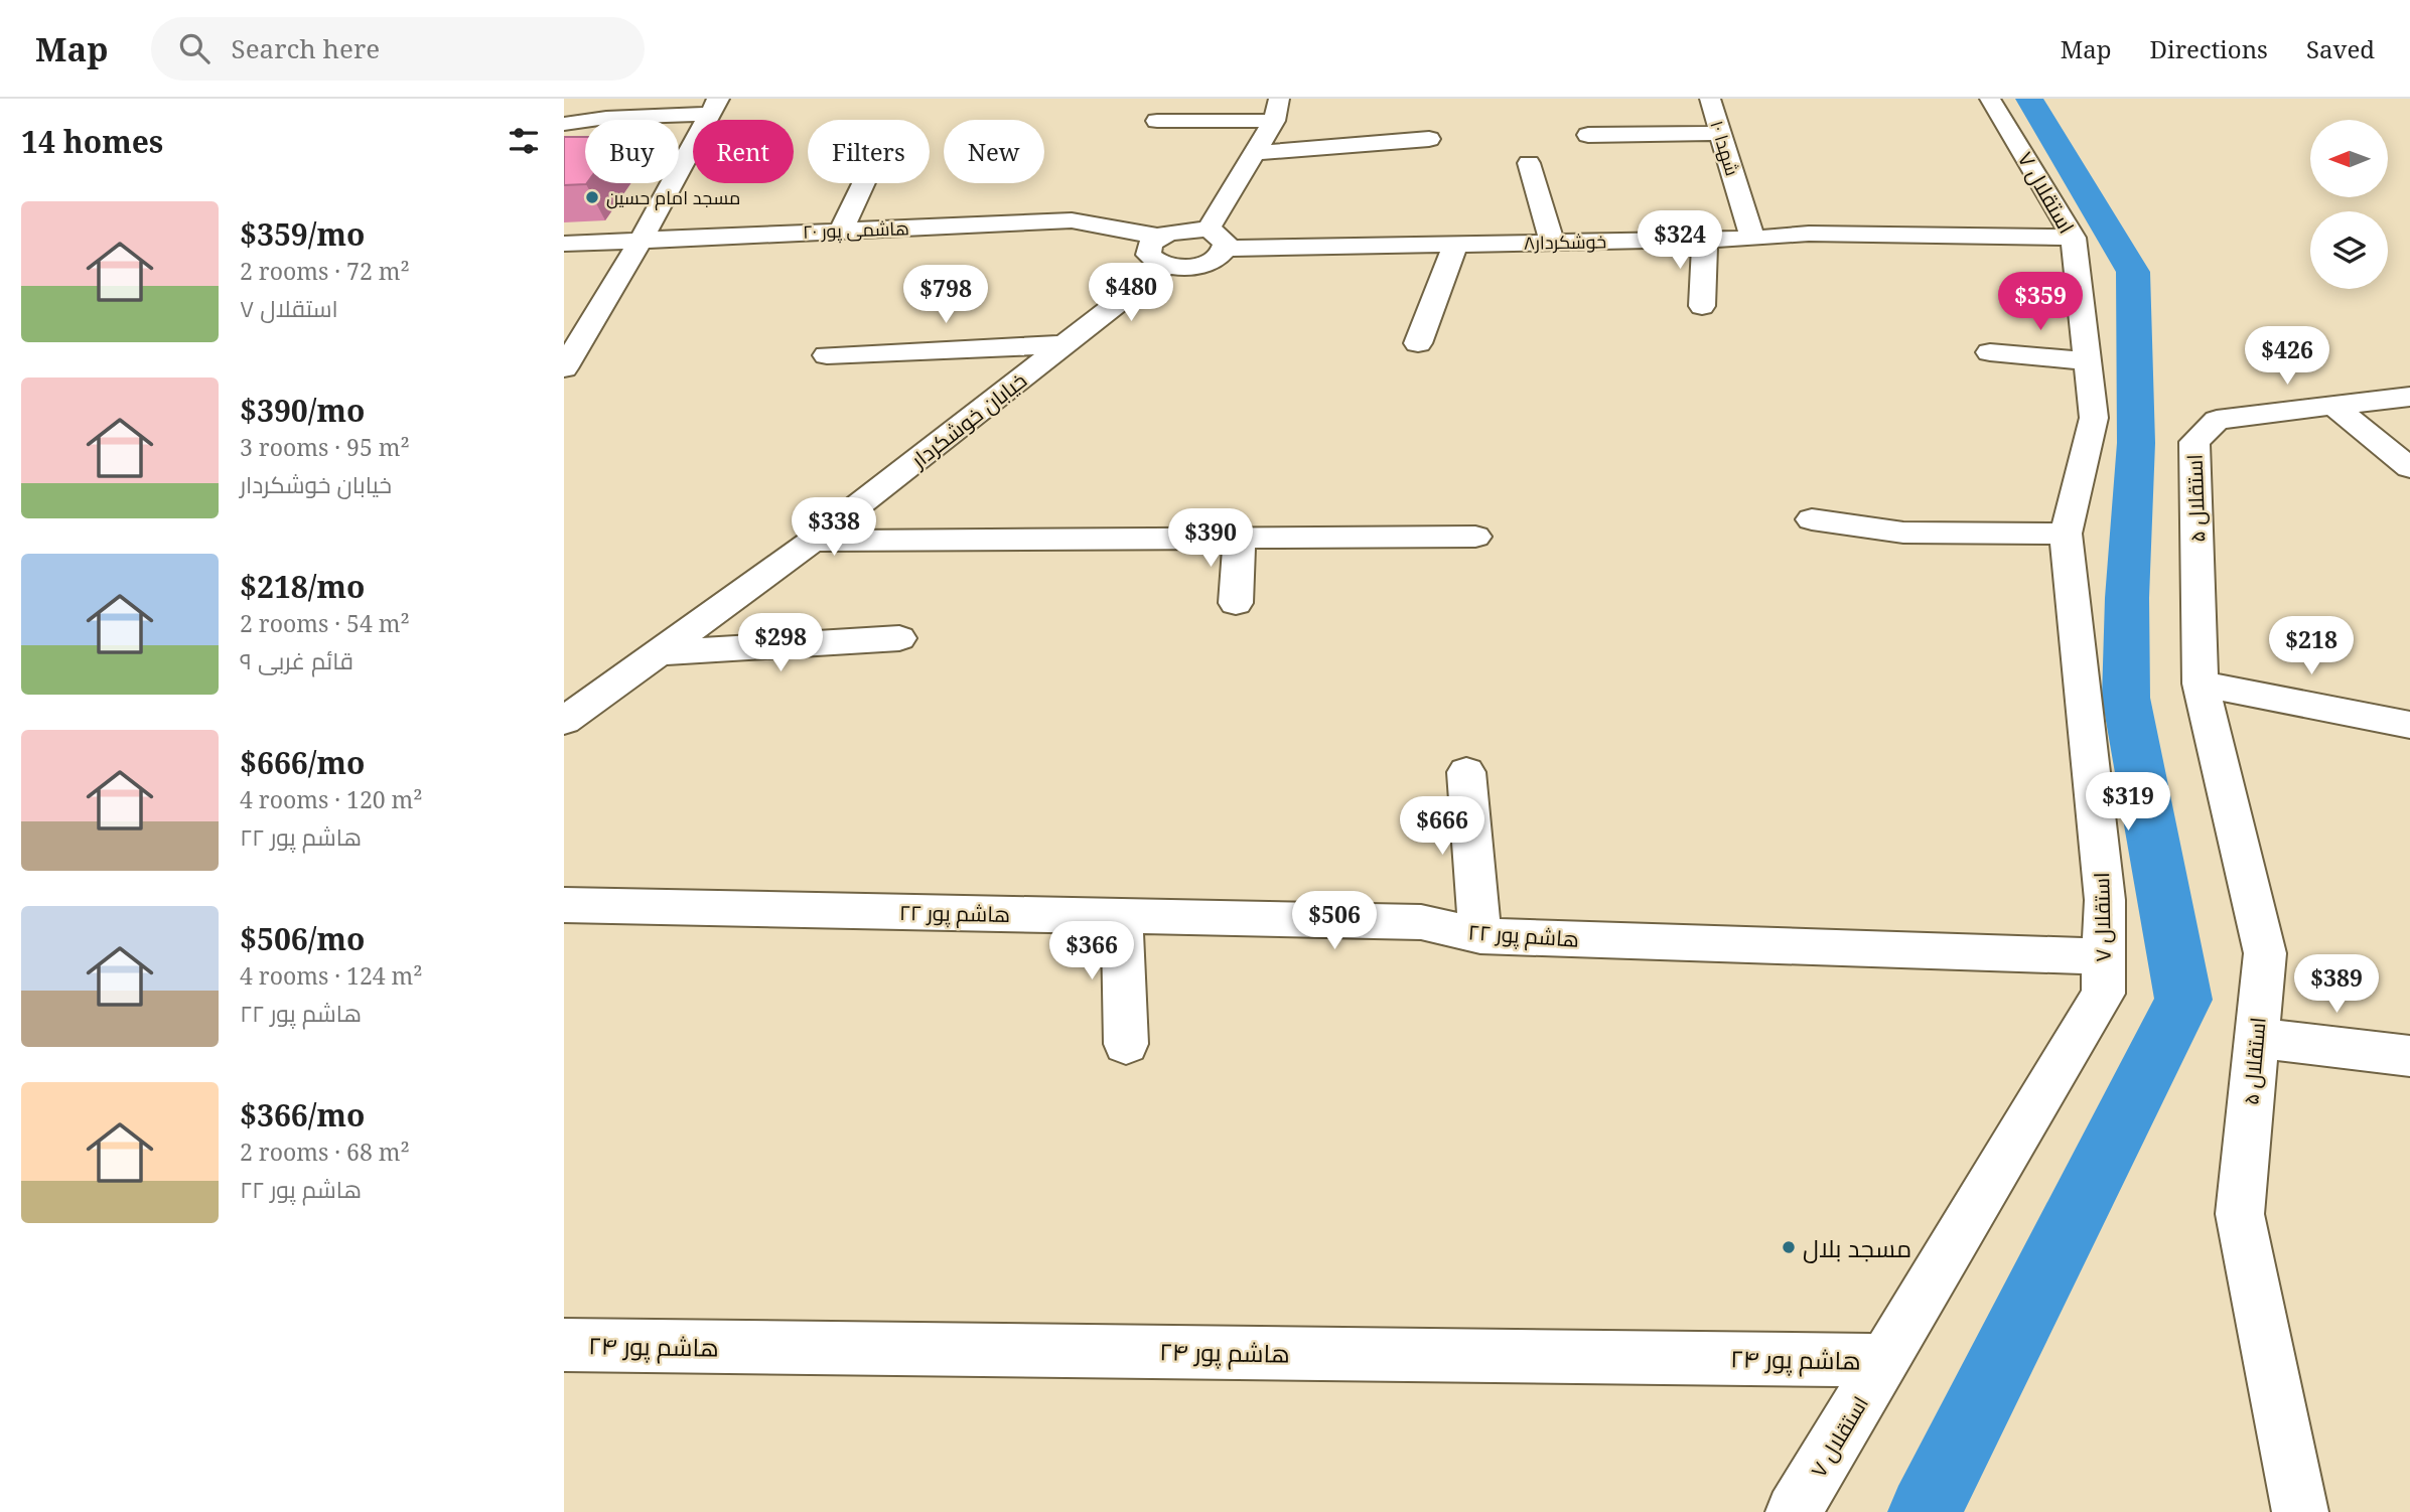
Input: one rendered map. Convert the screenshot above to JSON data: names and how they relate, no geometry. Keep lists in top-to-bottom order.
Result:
{
  "streets": {
    "street": [
      "شهدا ۱۰",
      "استقلال ۷",
      "هاشمی پور ۲۰",
      "خوشکردار۸",
      "خیابان خوشکردار",
      "استقلال ۵",
      "هاشم پور ۲۲",
      "هاشم پور ۲۴"
    ]
  },
  "crossings": [
    ["شهدا ۱۰", "خوشکردار۸"],
    ["استقلال ۷", "خوشکردار۸"],
    ["استقلال ۷", "هاشم پور ۲۲"],
    ["استقلال ۷", "هاشم پور ۲۴"]
  ],
  "places": ["مسجد امام حسین", "مسجد بلال"],
  "north": "left",
  "page": {
    "header": "Map",
    "search": "Search here",
    "nav": ["Map", "Directions", "Saved"],
    "heading": "14 homes",
    "chip": [
      "Buy",
      "Rent",
      "Filters",
      "New"
    ],
    "list": [
      {
        "name": "$359/mo",
        "note": "2 rooms · 72 m² · استقلال ۷"
      },
      {
        "name": "$390/mo",
        "note": "3 rooms · 95 m² · خیابان خوشکردار"
      },
      {
        "name": "$218/mo",
        "note": "2 rooms · 54 m² · قائم غربی ۹"
      },
      {
        "name": "$666/mo",
        "note": "4 rooms · 120 m² · هاشم پور ۲۲"
      },
      {
        "name": "$506/mo",
        "note": "4 rooms · 124 m² · هاشم پور ۲۲"
      },
      {
        "name": "$366/mo",
        "note": "2 rooms · 68 m² · هاشم پور ۲۲"
      }
    ],
    "price": [
      "$324",
      "$480",
      "$798",
      "$359",
      "$426",
      "$338",
      "$390",
      "$298",
      "$218",
      "$319",
      "$666",
      "$506",
      "$366",
      "$389"
    ]
  }
}
